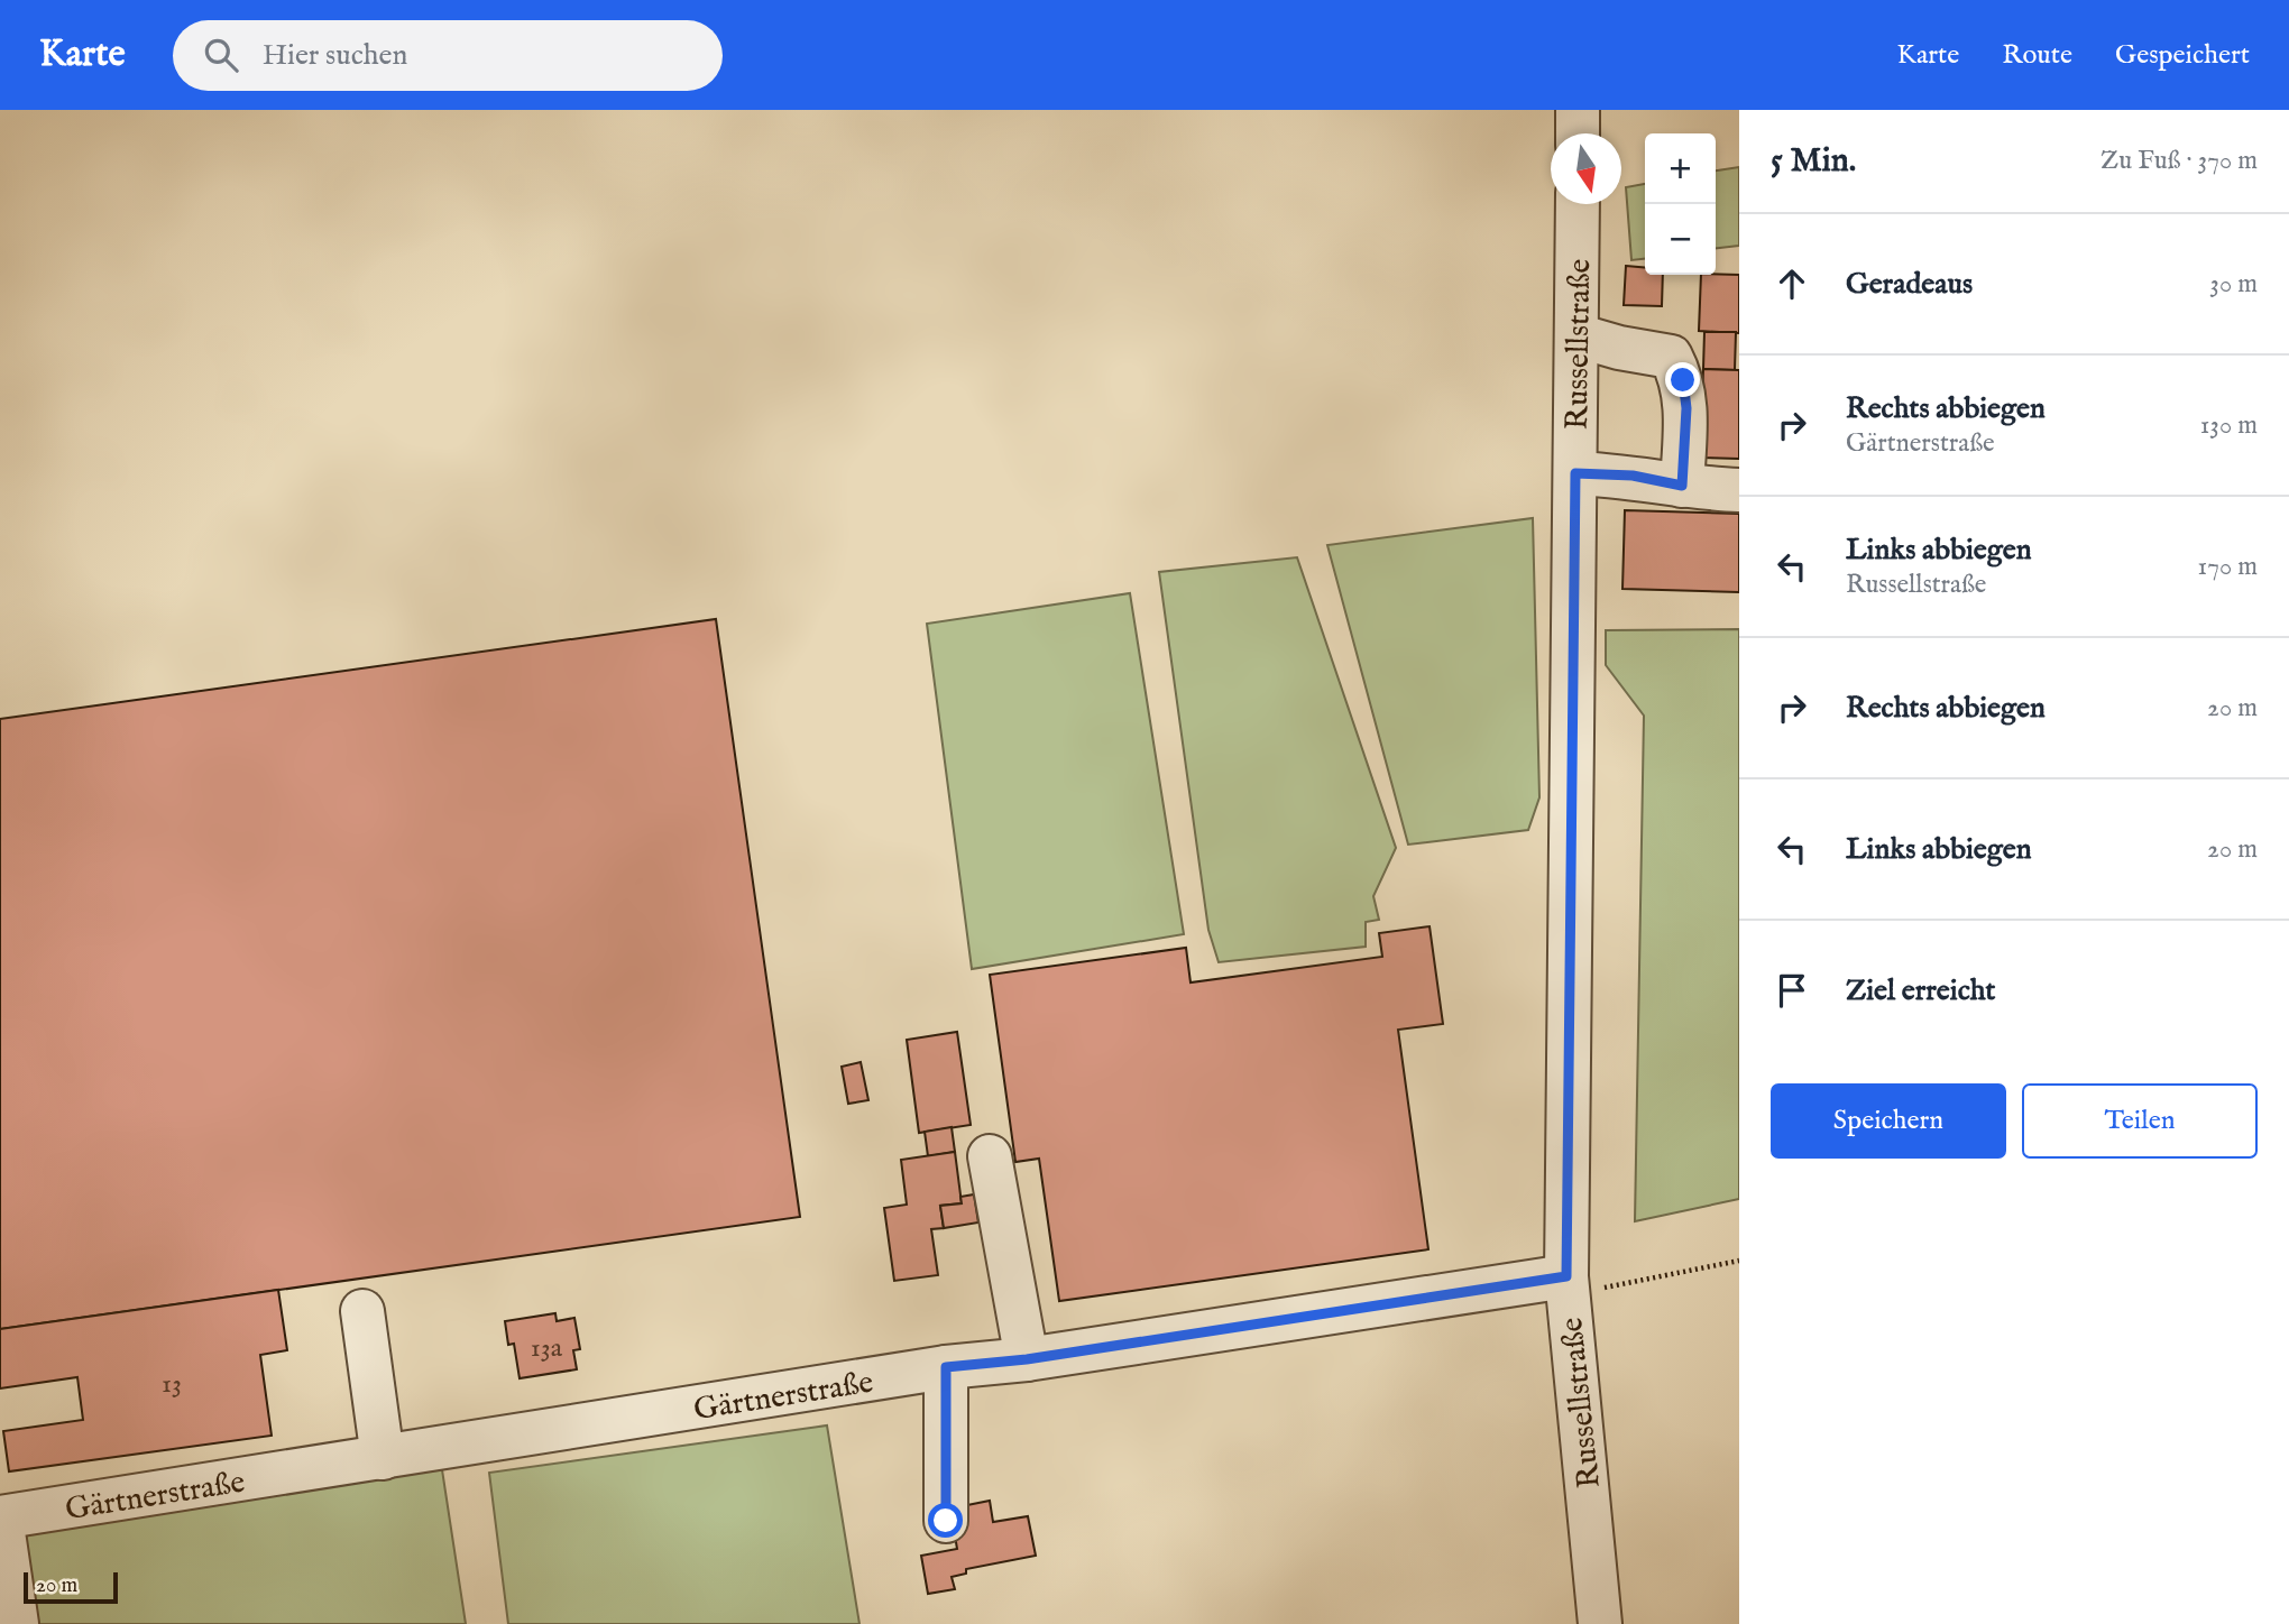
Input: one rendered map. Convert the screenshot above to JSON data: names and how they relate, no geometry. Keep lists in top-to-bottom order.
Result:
{
  "streets": {
    "street": ["Russellstraße", "Gärtnerstraße"]
  },
  "crossings": [
    ["Russellstraße", "Gärtnerstraße"]
  ],
  "house_numbers": ["13a", "13"],
  "scale_bar": "20 m",
  "north": "bottom",
  "page": {
    "header": "Karte",
    "search": "Hier suchen",
    "nav": ["Karte", "Route", "Gespeichert"],
    "heading": ["5 Min.", "Zu Fuß · 370 m"],
    "map_buttons": ["+", "−"],
    "list": [
      ["Geradeaus", "30 m"],
      ["Rechts abbiegen", "Gärtnerstraße", "130 m"],
      ["Links abbiegen", "Russellstraße", "170 m"],
      ["Rechts abbiegen", "20 m"],
      ["Links abbiegen", "20 m"],
      "Ziel erreicht"
    ],
    "buttons": ["Speichern", "Teilen"],
    "scale": "20 m"
  }
}
